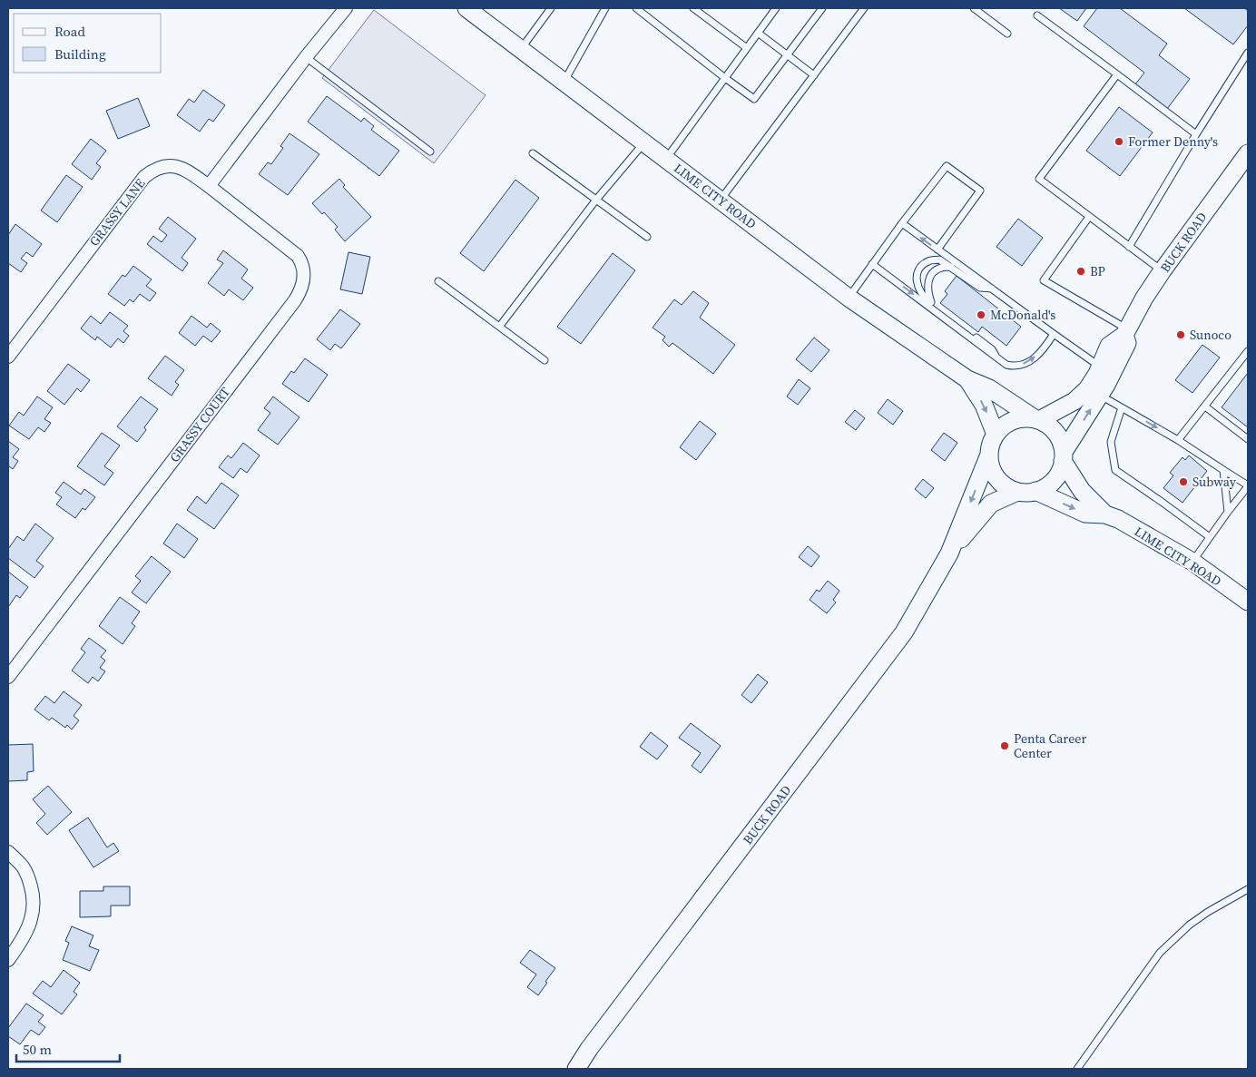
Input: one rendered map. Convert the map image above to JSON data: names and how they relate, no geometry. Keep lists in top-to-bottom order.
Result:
{
  "streets": {
    "street": [
      "LIME CITY ROAD",
      "GRASSY LANE",
      "BUCK ROAD",
      "GRASSY COURT"
    ]
  },
  "crossings": [
    ["LIME CITY ROAD", "BUCK ROAD"],
    ["GRASSY LANE", "GRASSY COURT"]
  ],
  "places": [
    "Former Denny's",
    "BP",
    "McDonald's",
    "Sunoco",
    "Subway",
    "Penta Career Center"
  ],
  "legend": ["Road", "Building"],
  "scale_bar": "50 m"
}
